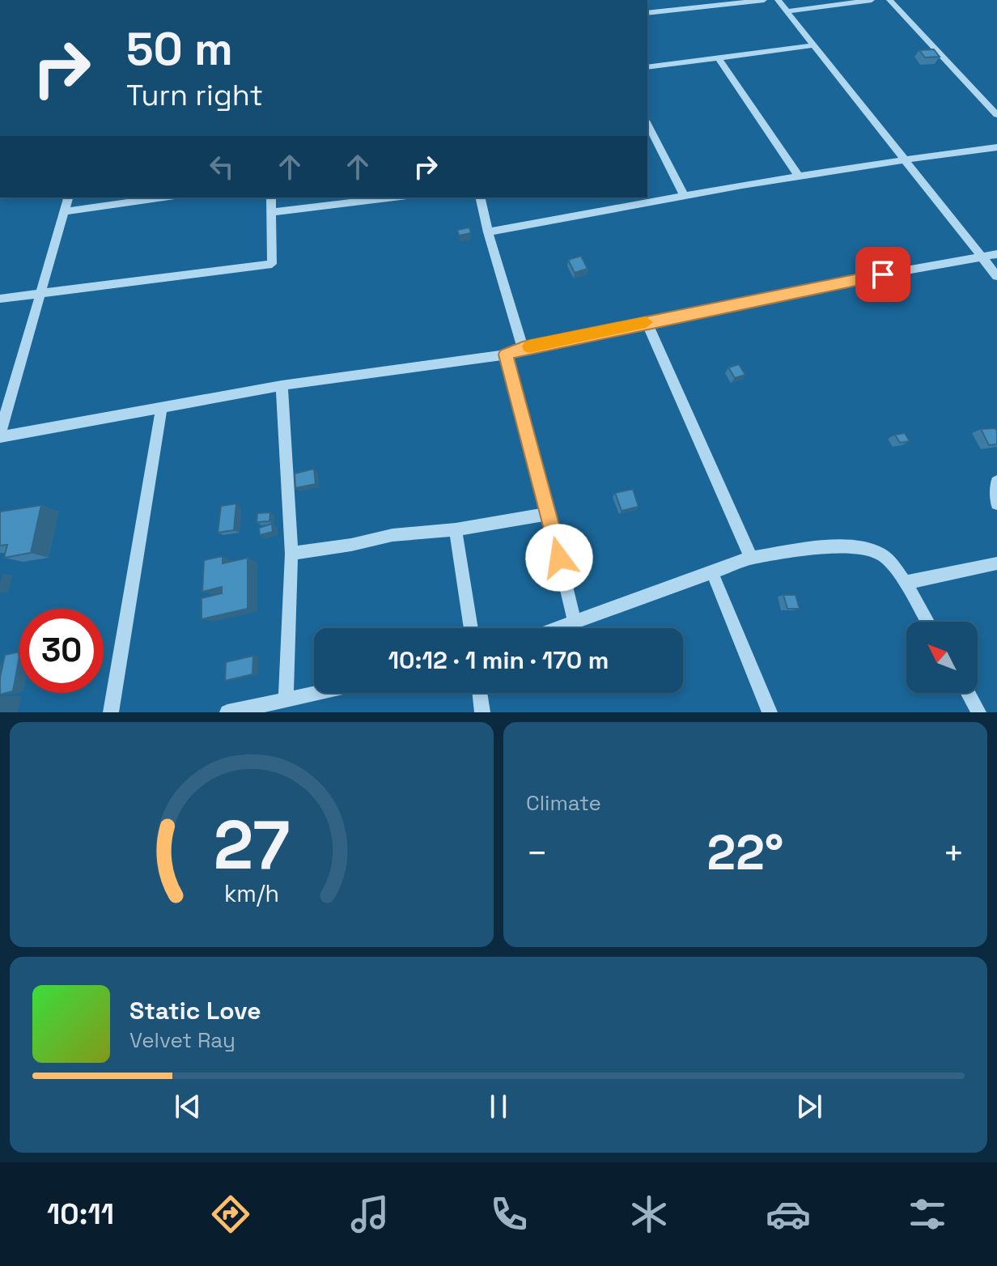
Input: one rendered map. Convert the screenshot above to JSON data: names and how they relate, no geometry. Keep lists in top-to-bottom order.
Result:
{
  "north": "top left",
  "page": {
    "turn": ["50 m", "Turn right"],
    "limit": "30",
    "trip": "10:12 · 1 min · 170 m",
    "tile": "Climate",
    "heat": ["−", "22°", "+"],
    "song": ["Static Love", "Velvet Ray"],
    "tabs": "10:11",
    "gauge": ["27", "km/h"]
  }
}
